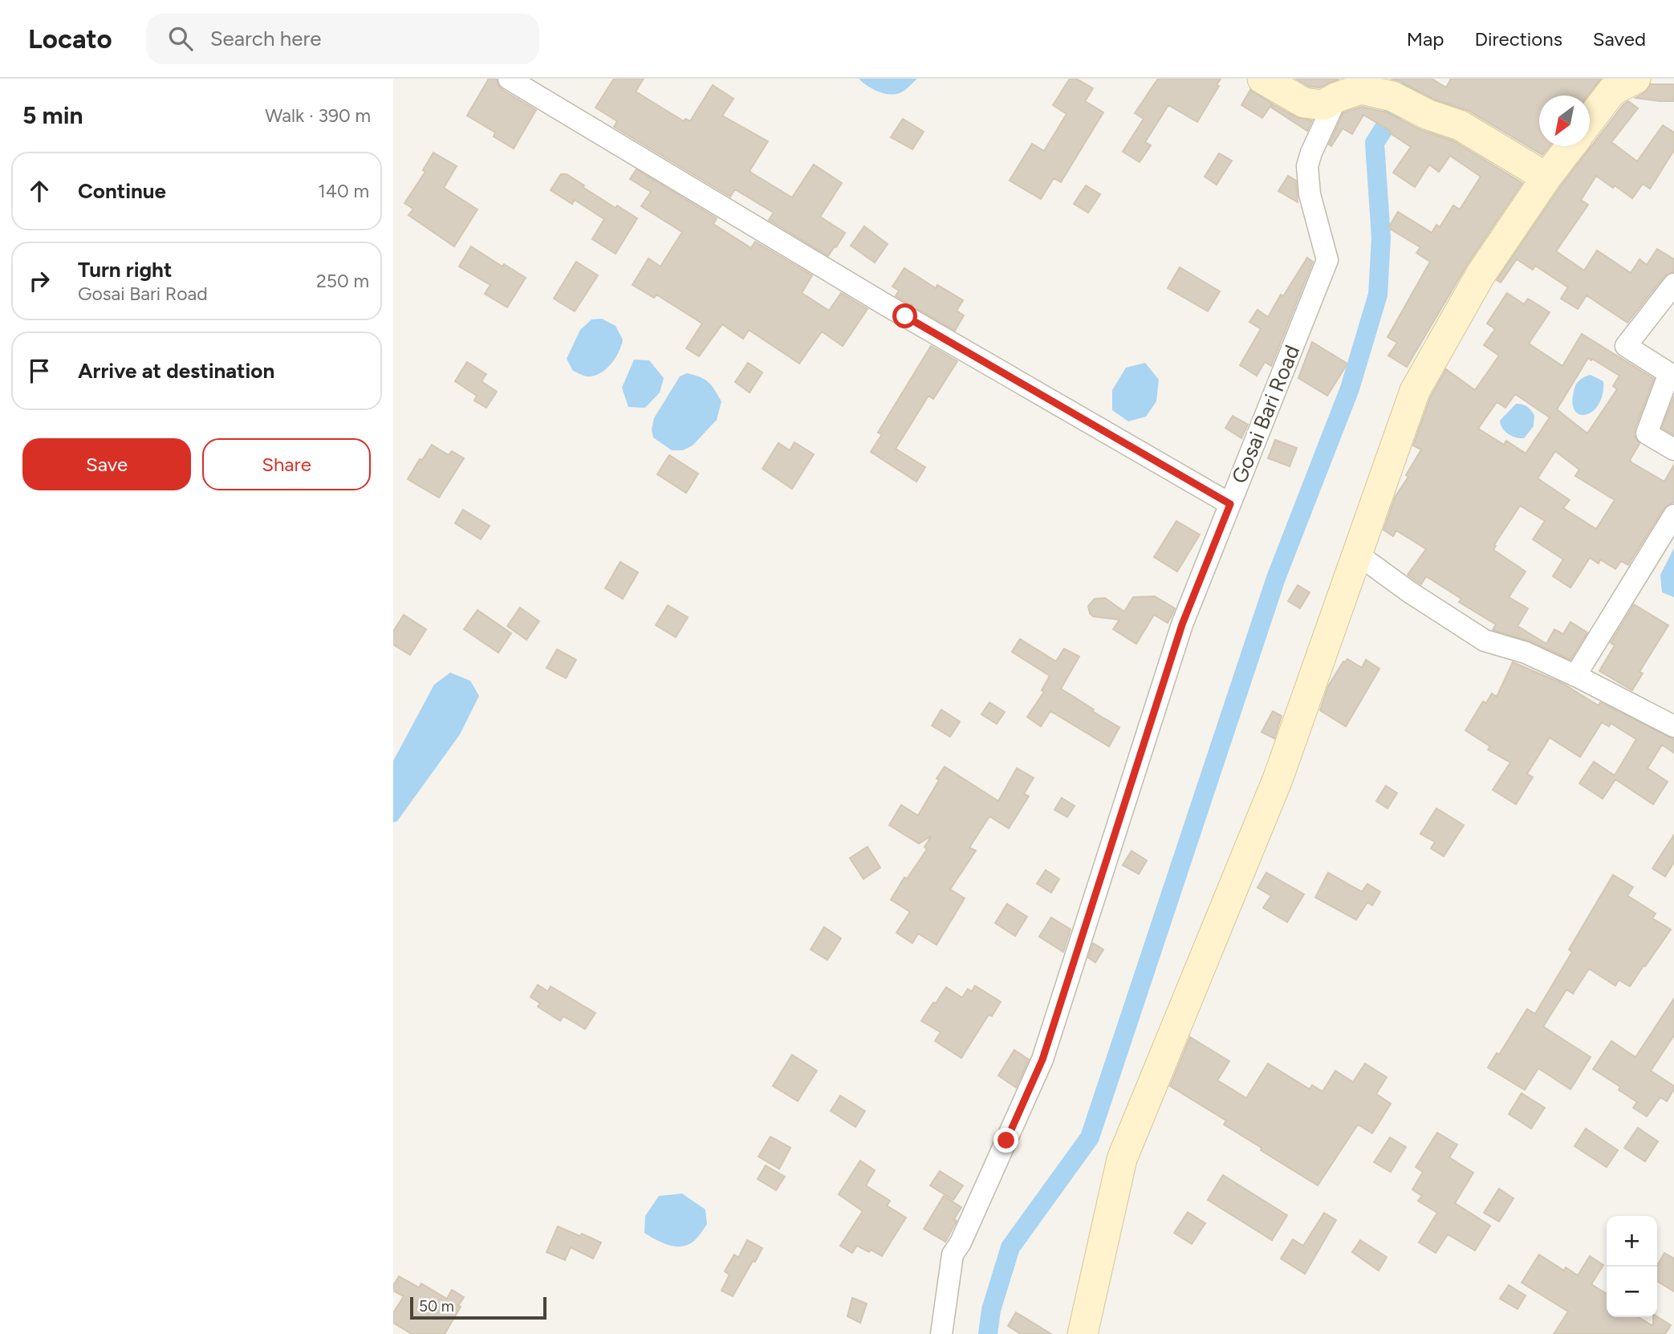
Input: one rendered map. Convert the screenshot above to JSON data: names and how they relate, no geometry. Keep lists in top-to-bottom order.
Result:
{
  "streets": {
    "street": ["Gosai Bari Road"]
  },
  "scale_bar": "50 m",
  "north": "bottom left",
  "page": {
    "header": "Locato",
    "search": "Search here",
    "nav": ["Map", "Directions", "Saved"],
    "heading": ["5 min", "Walk · 390 m"],
    "list": [
      ["Continue", "140 m"],
      ["Turn right", "Gosai Bari Road", "250 m"],
      "Arrive at destination"
    ],
    "buttons": ["Save", "Share"],
    "map_buttons": ["+", "−"],
    "scale": "50 m"
  }
}
